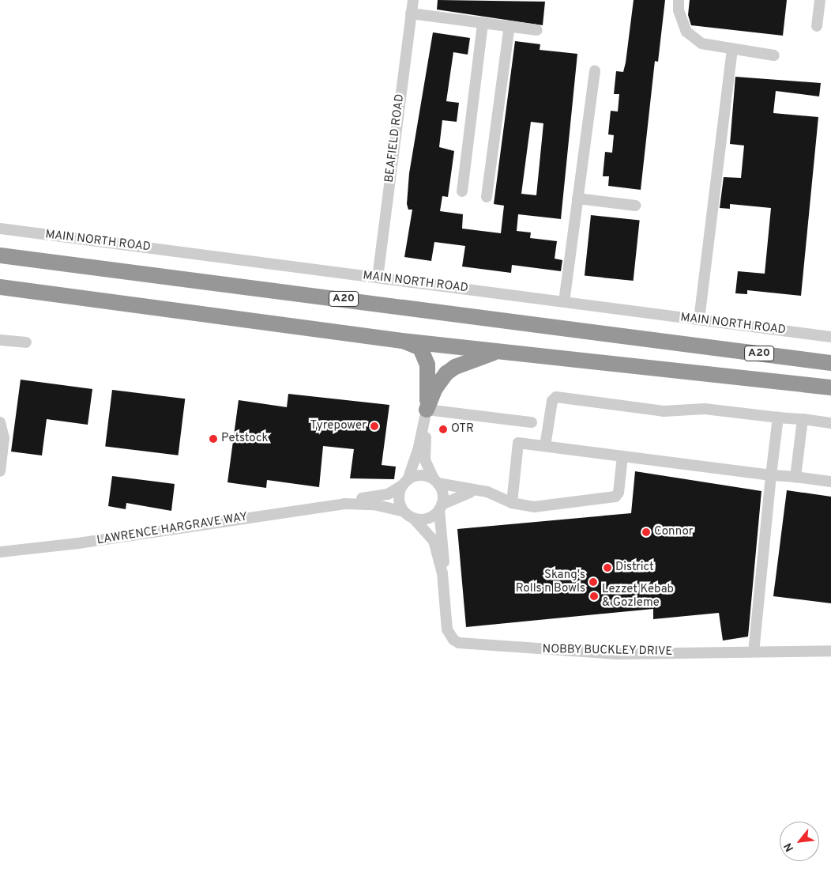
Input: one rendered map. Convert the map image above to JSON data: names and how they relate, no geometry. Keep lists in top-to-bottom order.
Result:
{
  "streets": {
    "highway": ["A20"],
    "street": [
      "BEAFIELD ROAD",
      "MAIN NORTH ROAD",
      "LAWRENCE HARGRAVE WAY",
      "NOBBY BUCKLEY DRIVE"
    ]
  },
  "crossings": [
    ["BEAFIELD ROAD", "MAIN NORTH ROAD"],
    ["LAWRENCE HARGRAVE WAY", "NOBBY BUCKLEY DRIVE"]
  ],
  "places": [
    "Tyrepower",
    "OTR",
    "Petstock",
    "Connor",
    "District",
    "Skang's Rolls n Bowls",
    "Lezzet Kebab & Gozleme"
  ],
  "north": "bottom left"
}
